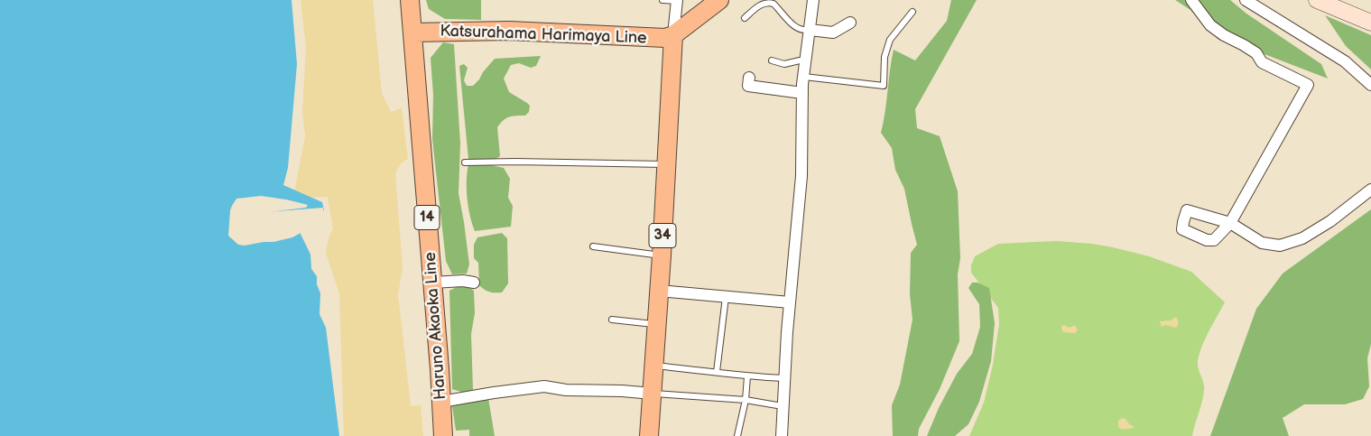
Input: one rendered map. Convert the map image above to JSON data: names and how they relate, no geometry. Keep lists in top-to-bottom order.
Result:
{
  "streets": {
    "main road": [
      "Katsurahama Harimaya Line",
      "14",
      "34",
      "Haruno Akaoka Line"
    ]
  },
  "crossings": [
    ["Katsurahama Harimaya Line", "34"],
    ["Katsurahama Harimaya Line", "Haruno Akaoka Line"]
  ]
}
